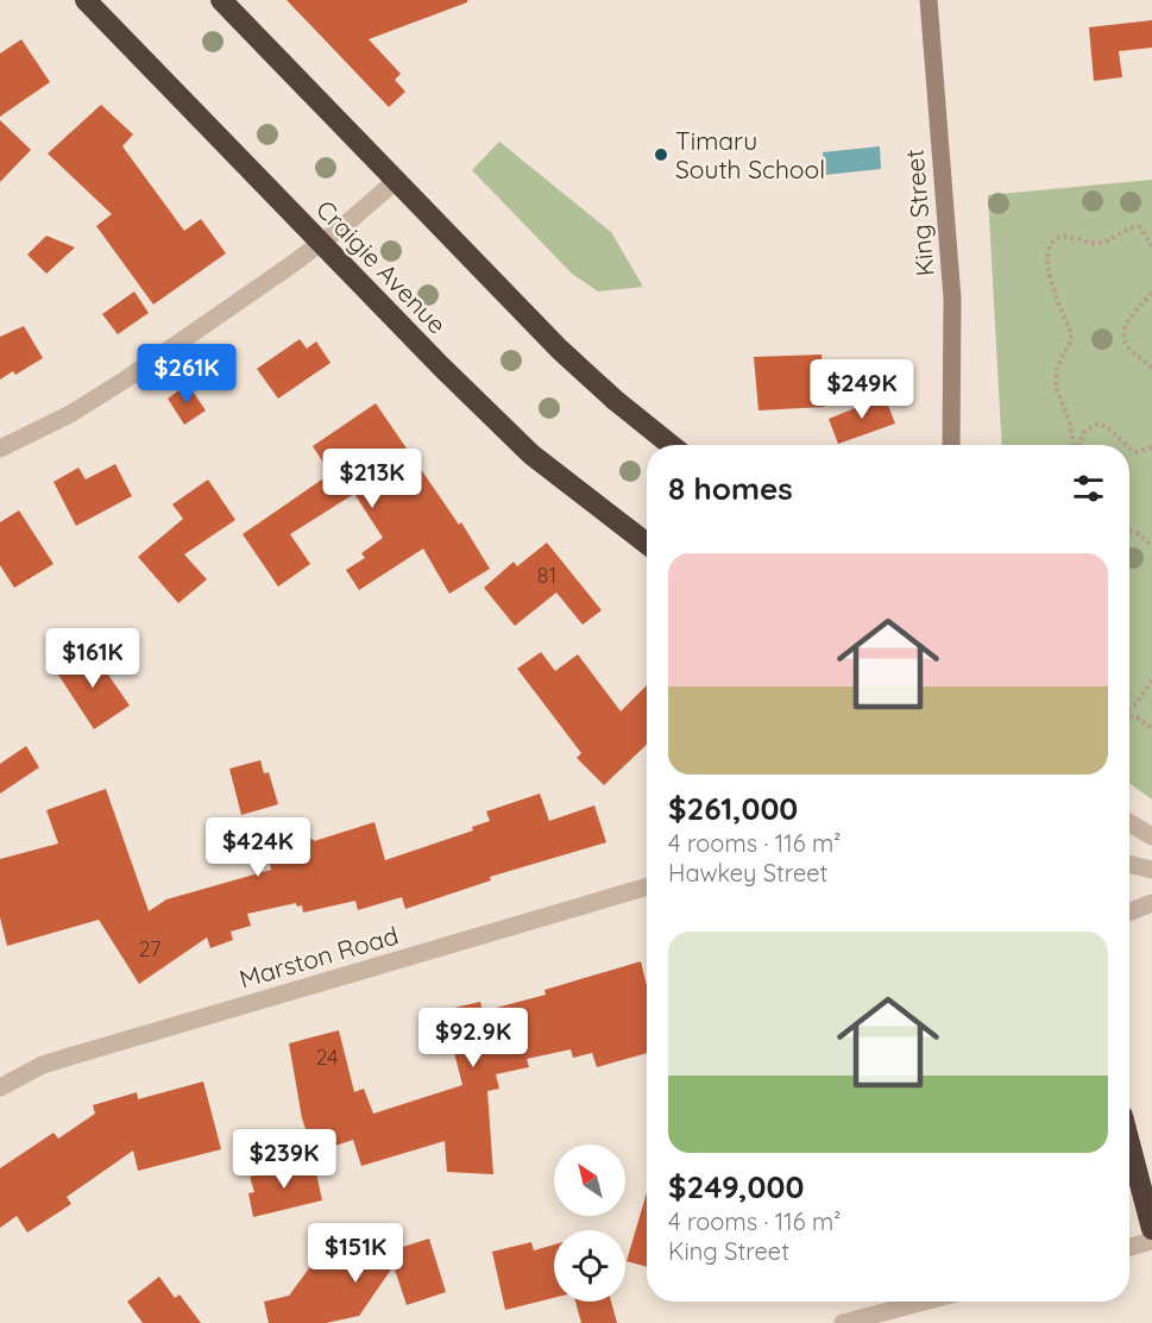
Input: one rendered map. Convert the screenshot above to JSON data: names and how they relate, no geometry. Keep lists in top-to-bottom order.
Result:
{
  "streets": {
    "highway": ["Craigie Avenue"],
    "main road": ["King Street"],
    "street": ["Marston Road"]
  },
  "places": ["Timaru South School"],
  "house_numbers": ["81", "27", "24"],
  "north": "top left",
  "page": {
    "price": [
      "$261K",
      "$249K",
      "$213K",
      "$161K",
      "$424K",
      "$92.9K",
      "$239K",
      "$151K"
    ],
    "heading": "8 homes",
    "list": [
      {
        "name": "$261,000",
        "note": "4 rooms · 116 m² · Hawkey Street"
      },
      {
        "name": "$249,000",
        "note": "4 rooms · 116 m² · King Street"
      }
    ]
  }
}
